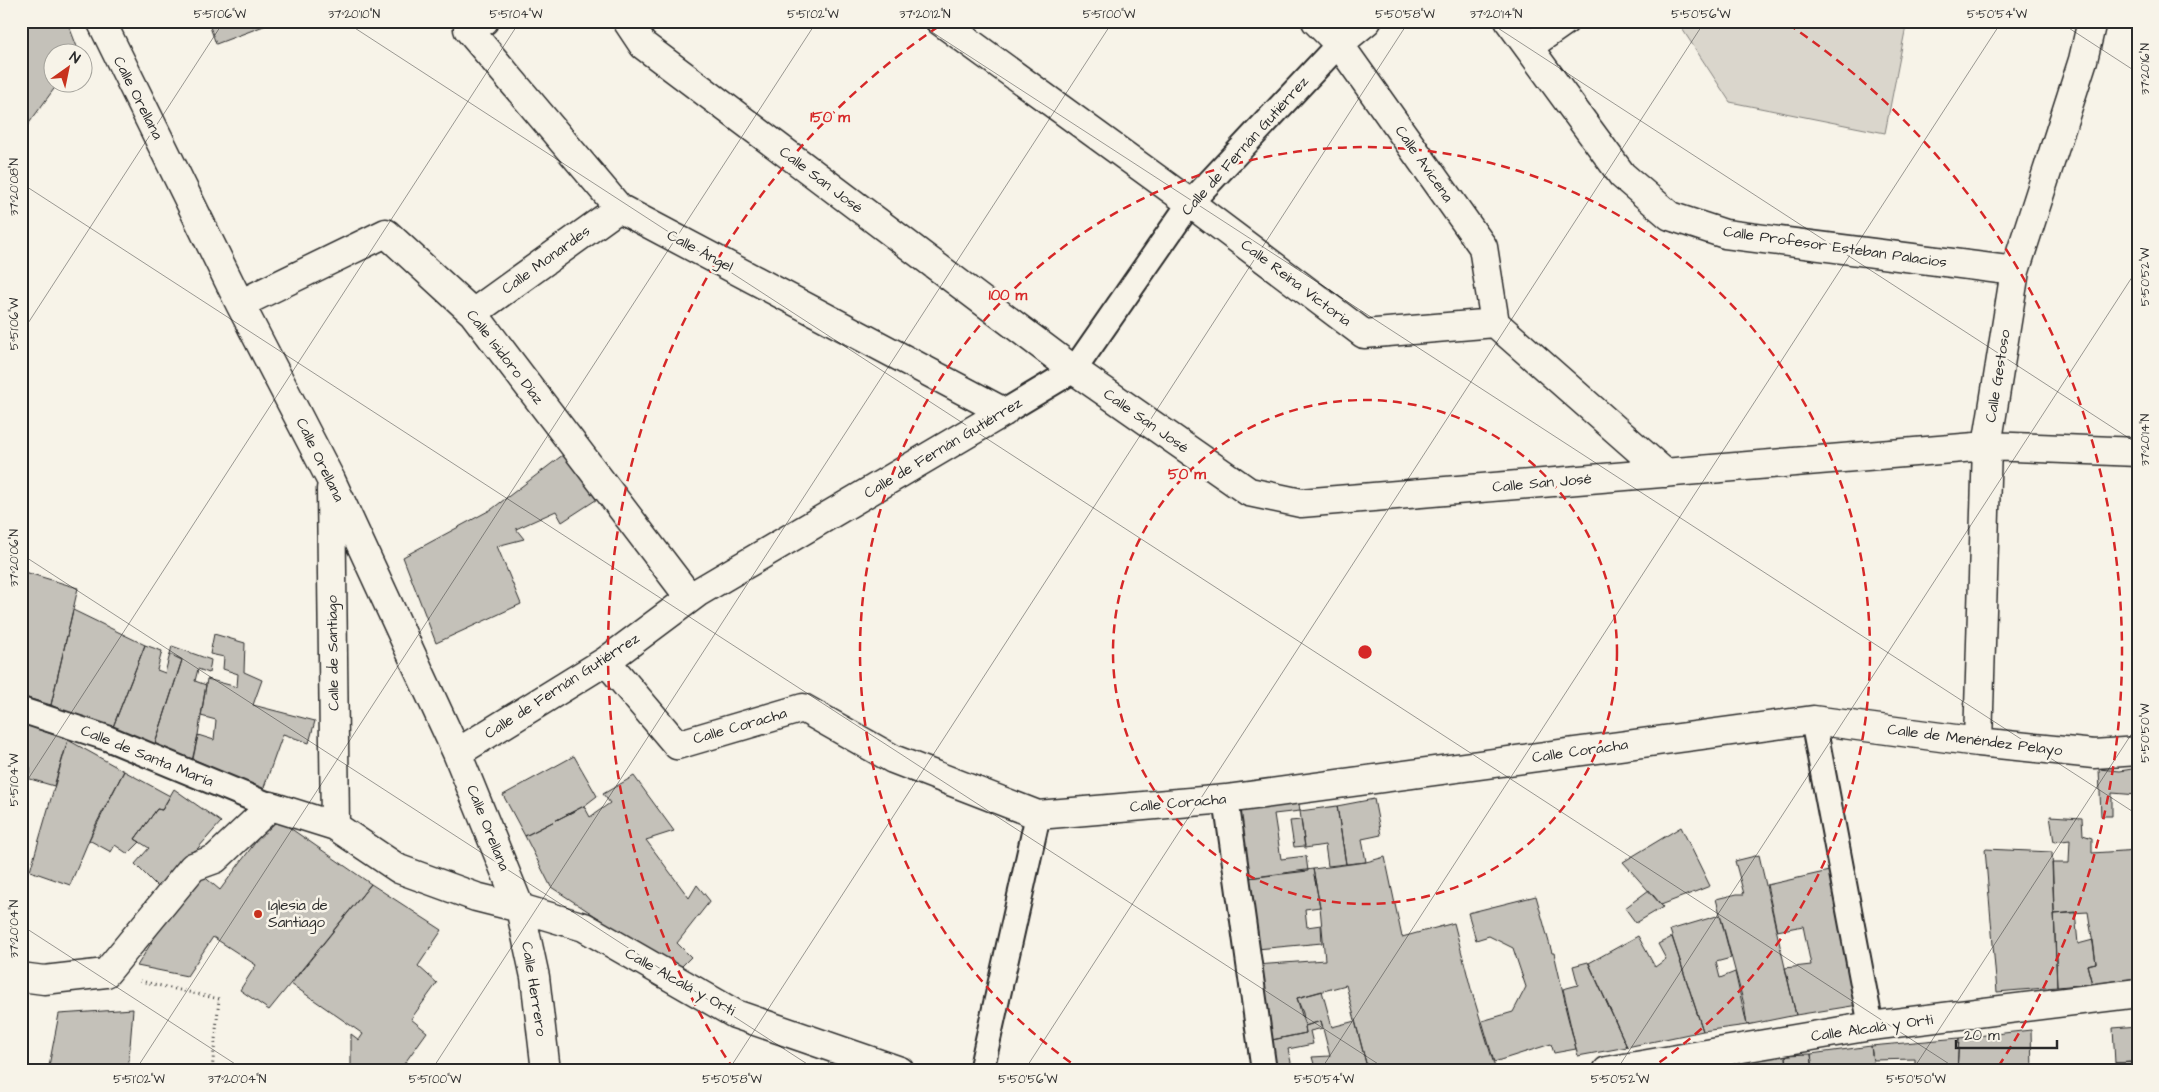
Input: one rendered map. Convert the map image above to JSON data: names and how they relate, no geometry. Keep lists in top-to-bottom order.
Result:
{
  "streets": {
    "street": [
      "Calle Orellana",
      "Calle de Fernán Gutiérrez",
      "Calle Avicena",
      "Calle San José",
      "Calle Profesor Esteban Palacios",
      "Calle Ángel",
      "Calle Monardes",
      "Calle Reina Victoria",
      "Calle Isidoro Díaz",
      "Calle Gestoso",
      "Calle de Santiago",
      "Calle Coracha",
      "Calle de Menéndez Pelayo",
      "Calle de Santa María",
      "Calle Alcalá y Orti",
      "Calle Herrero"
    ]
  },
  "crossings": [
    ["Calle Orellana", "Calle de Fernán Gutiérrez"],
    ["Calle Orellana", "Calle Isidoro Díaz"],
    ["Calle Orellana", "Calle de Santiago"],
    ["Calle Orellana", "Calle Alcalá y Orti"],
    ["Calle Orellana", "Calle Herrero"],
    ["Calle de Fernán Gutiérrez", "Calle Avicena"],
    ["Calle de Fernán Gutiérrez", "Calle San José"],
    ["Calle de Fernán Gutiérrez", "Calle Ángel"],
    ["Calle de Fernán Gutiérrez", "Calle Reina Victoria"],
    ["Calle de Fernán Gutiérrez", "Calle Isidoro Díaz"],
    ["Calle de Fernán Gutiérrez", "Calle Coracha"],
    ["Calle Avicena", "Calle Reina Victoria"],
    ["Calle San José", "Calle Gestoso"],
    ["Calle Profesor Esteban Palacios", "Calle Gestoso"],
    ["Calle Ángel", "Calle Monardes"],
    ["Calle Monardes", "Calle Isidoro Díaz"],
    ["Calle Gestoso", "Calle de Menéndez Pelayo"],
    ["Calle de Santiago", "Calle Alcalá y Orti"],
    ["Calle Coracha", "Calle de Menéndez Pelayo"],
    ["Calle de Santa María", "Calle Alcalá y Orti"],
    ["Calle Alcalá y Orti", "Calle Herrero"]
  ],
  "places": ["Iglesia de Santiago"],
  "scale_bar": "20 m",
  "north": "top right",
  "coordinates": [
    "5°51'06\"W",
    "37°20'10\"N",
    "5°51'04\"W",
    "5°51'02\"W",
    "37°20'12\"N",
    "5°51'00\"W",
    "5°50'58\"W",
    "37°20'14\"N",
    "5°50'56\"W",
    "5°50'54\"W",
    "37°20'16\"N",
    "37°20'08\"N",
    "5°50'52\"W",
    "37°20'06\"N",
    "5°50'50\"W",
    "37°20'04\"N"
  ],
  "rings": ["150 m", "100 m", "50 m"]
}
